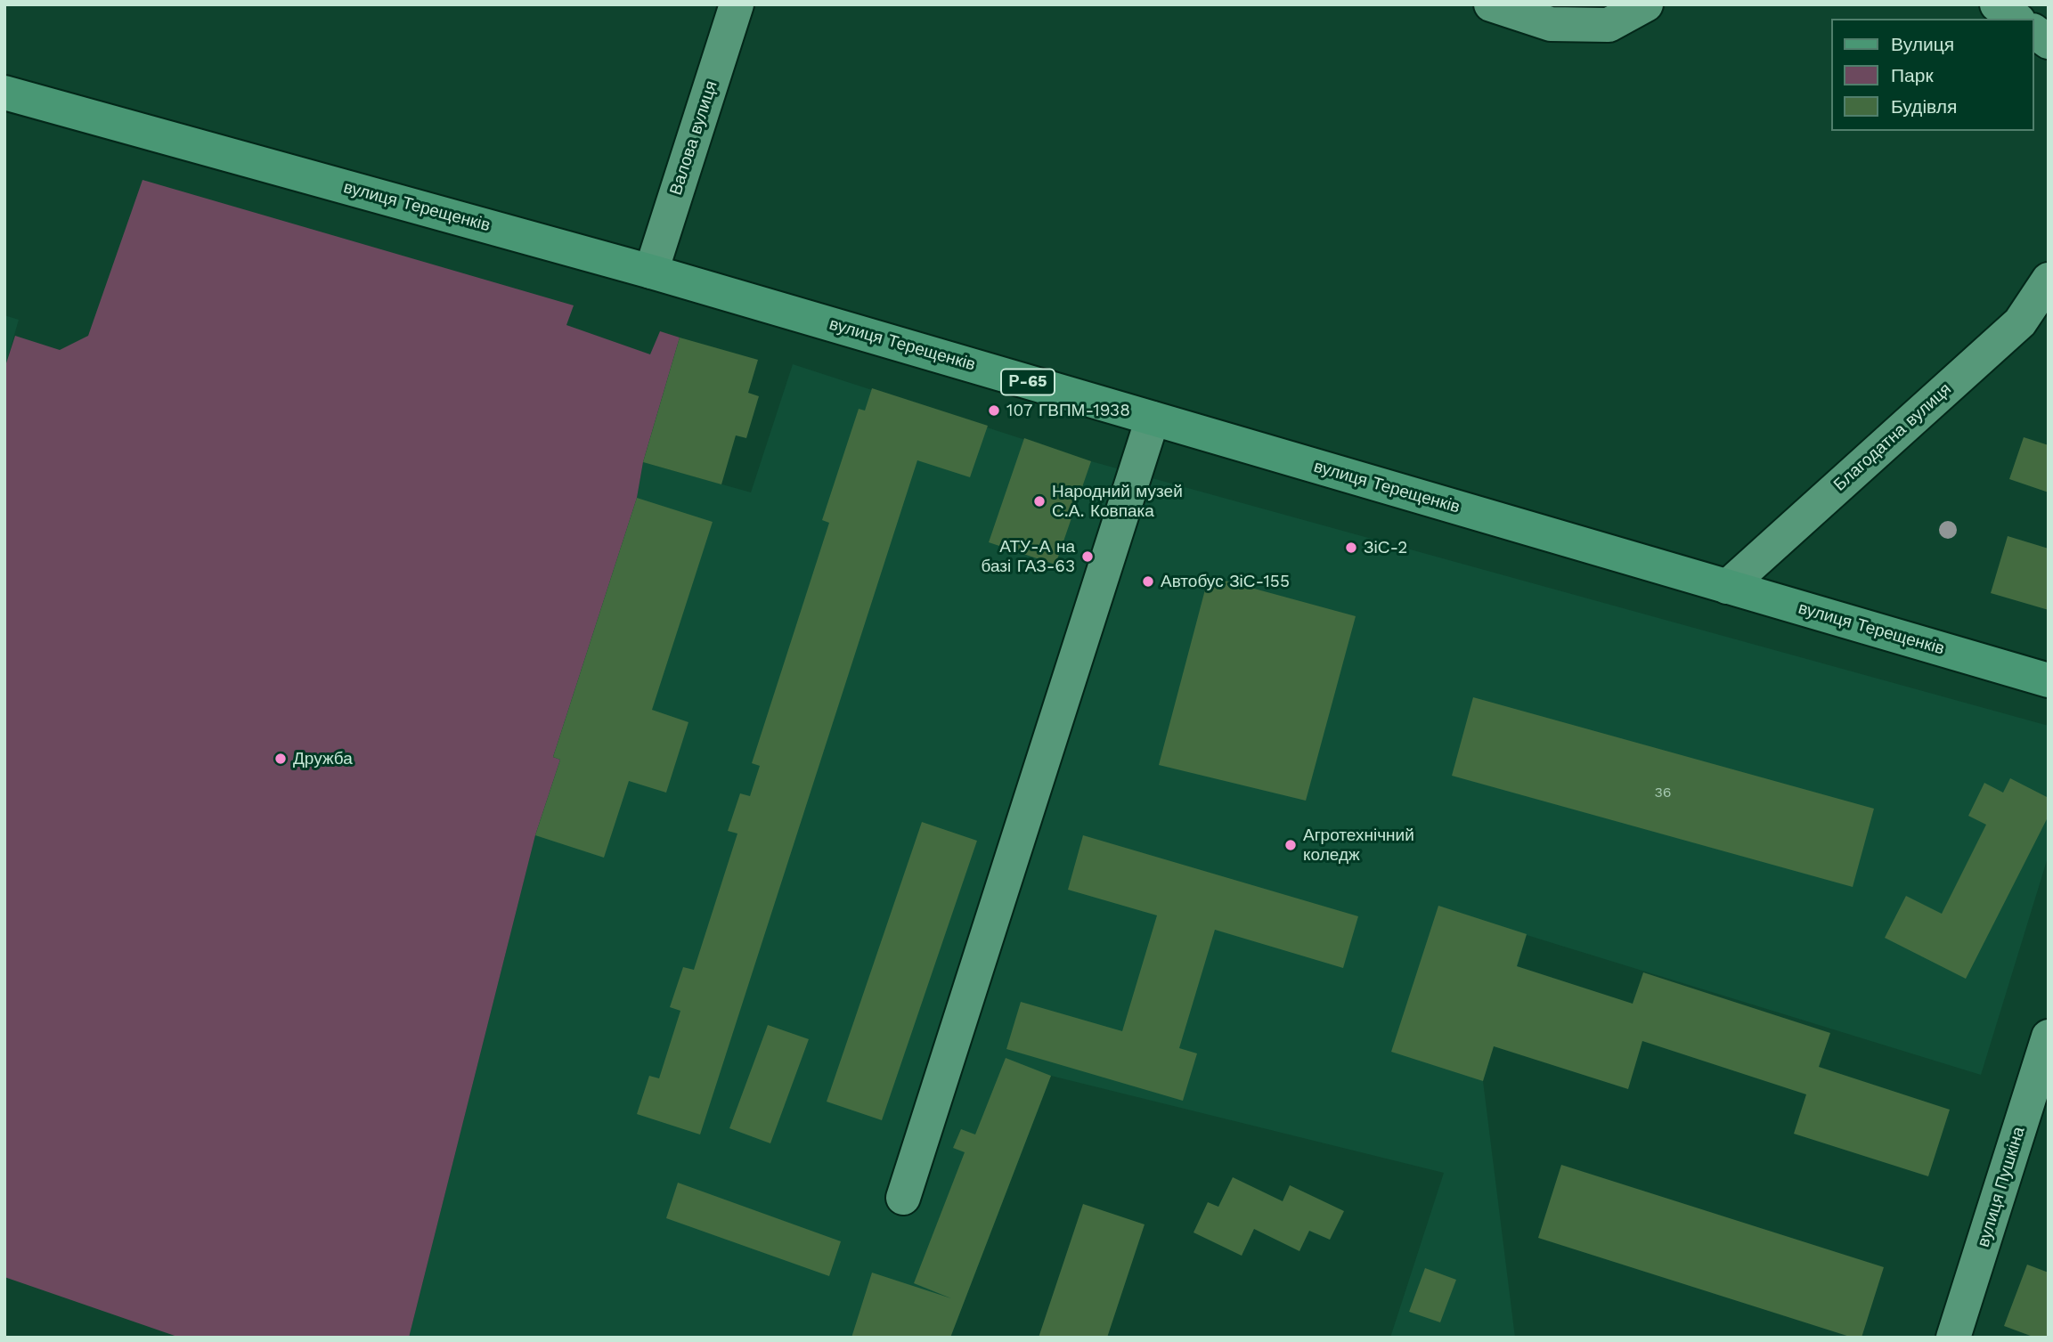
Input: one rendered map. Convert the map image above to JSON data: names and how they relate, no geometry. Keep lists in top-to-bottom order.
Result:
{
  "streets": {
    "main road": ["вулиця Терещенків", "Р-65"],
    "street": ["Валова вулиця", "Благодатна вулиця", "вулиця Пушкіна"]
  },
  "crossings": [
    ["Валова вулиця", "вулиця Терещенків"],
    ["вулиця Терещенків", "Благодатна вулиця"]
  ],
  "places": [
    "107 ГВПМ-1938",
    "Народний музей С.А. Ковпака",
    "ЗіС-2",
    "АТУ-А на базі ГАЗ-63",
    "Автобус ЗіС-155",
    "Дружба",
    "Агротехнічний коледж"
  ],
  "house_numbers": ["36"],
  "legend": ["Вулиця", "Парк", "Будівля"]
}
